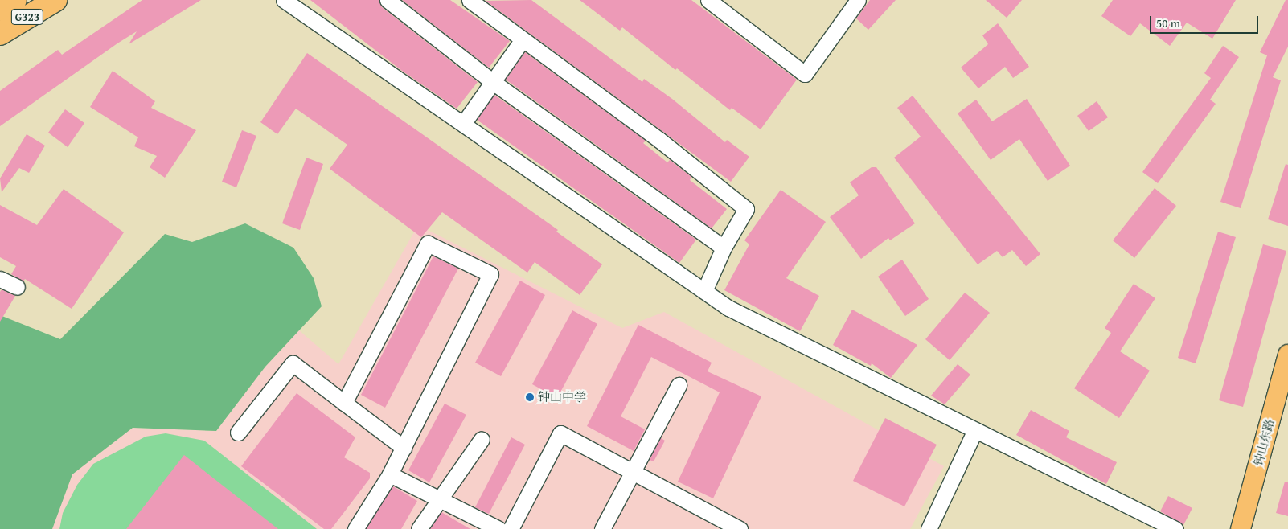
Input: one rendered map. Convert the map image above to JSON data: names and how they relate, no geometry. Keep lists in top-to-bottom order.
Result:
{
  "streets": {
    "highway": ["G323"],
    "main road": ["钟山东路"]
  },
  "places": ["钟山中学"],
  "scale_bar": "50 m"
}
